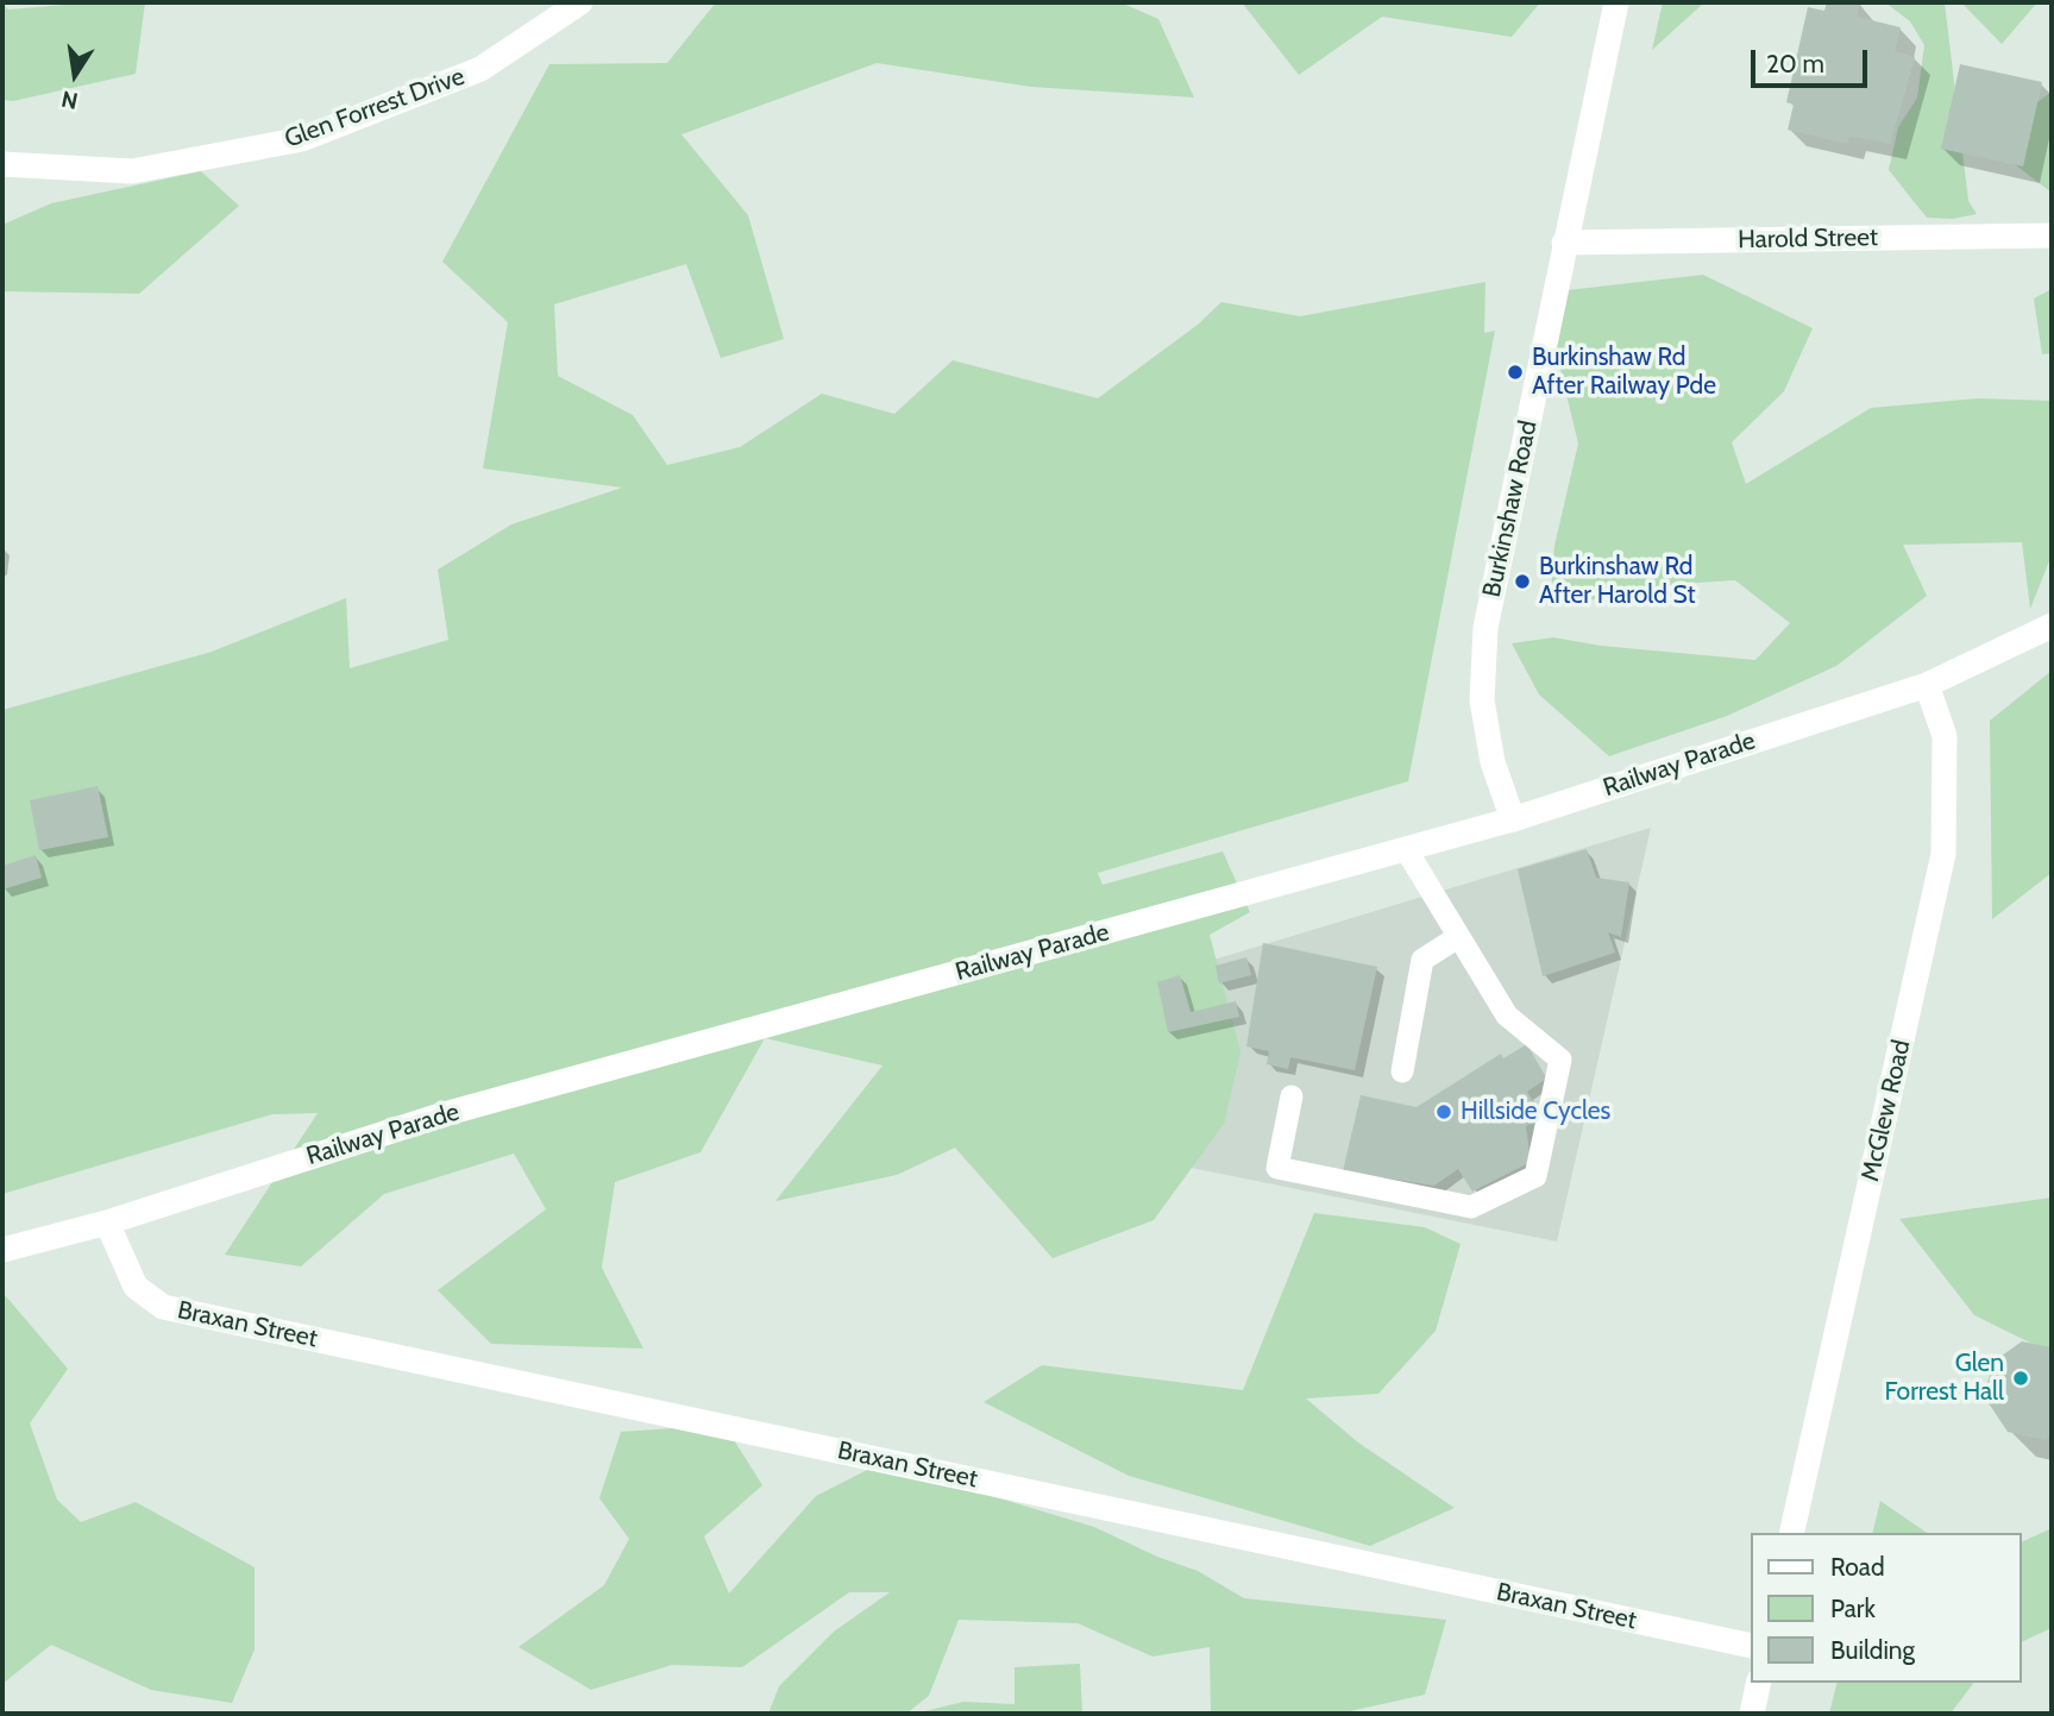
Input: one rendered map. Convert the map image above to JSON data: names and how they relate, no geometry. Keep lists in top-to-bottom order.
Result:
{
  "streets": {
    "street": [
      "Glen Forrest Drive",
      "Harold Street",
      "Burkinshaw Road",
      "Railway Parade",
      "McGlew Road",
      "Braxan Street"
    ]
  },
  "crossings": [
    ["Harold Street", "Burkinshaw Road"],
    ["Burkinshaw Road", "Railway Parade"],
    ["Railway Parade", "McGlew Road"],
    ["Railway Parade", "Braxan Street"]
  ],
  "places": [
    "Burkinshaw Rd After Railway Pde",
    "Burkinshaw Rd After Harold St",
    "Hillside Cycles",
    "Glen Forrest Hall"
  ],
  "legend": ["Road", "Park", "Building"],
  "scale_bar": "20 m",
  "north": "bottom"
}
